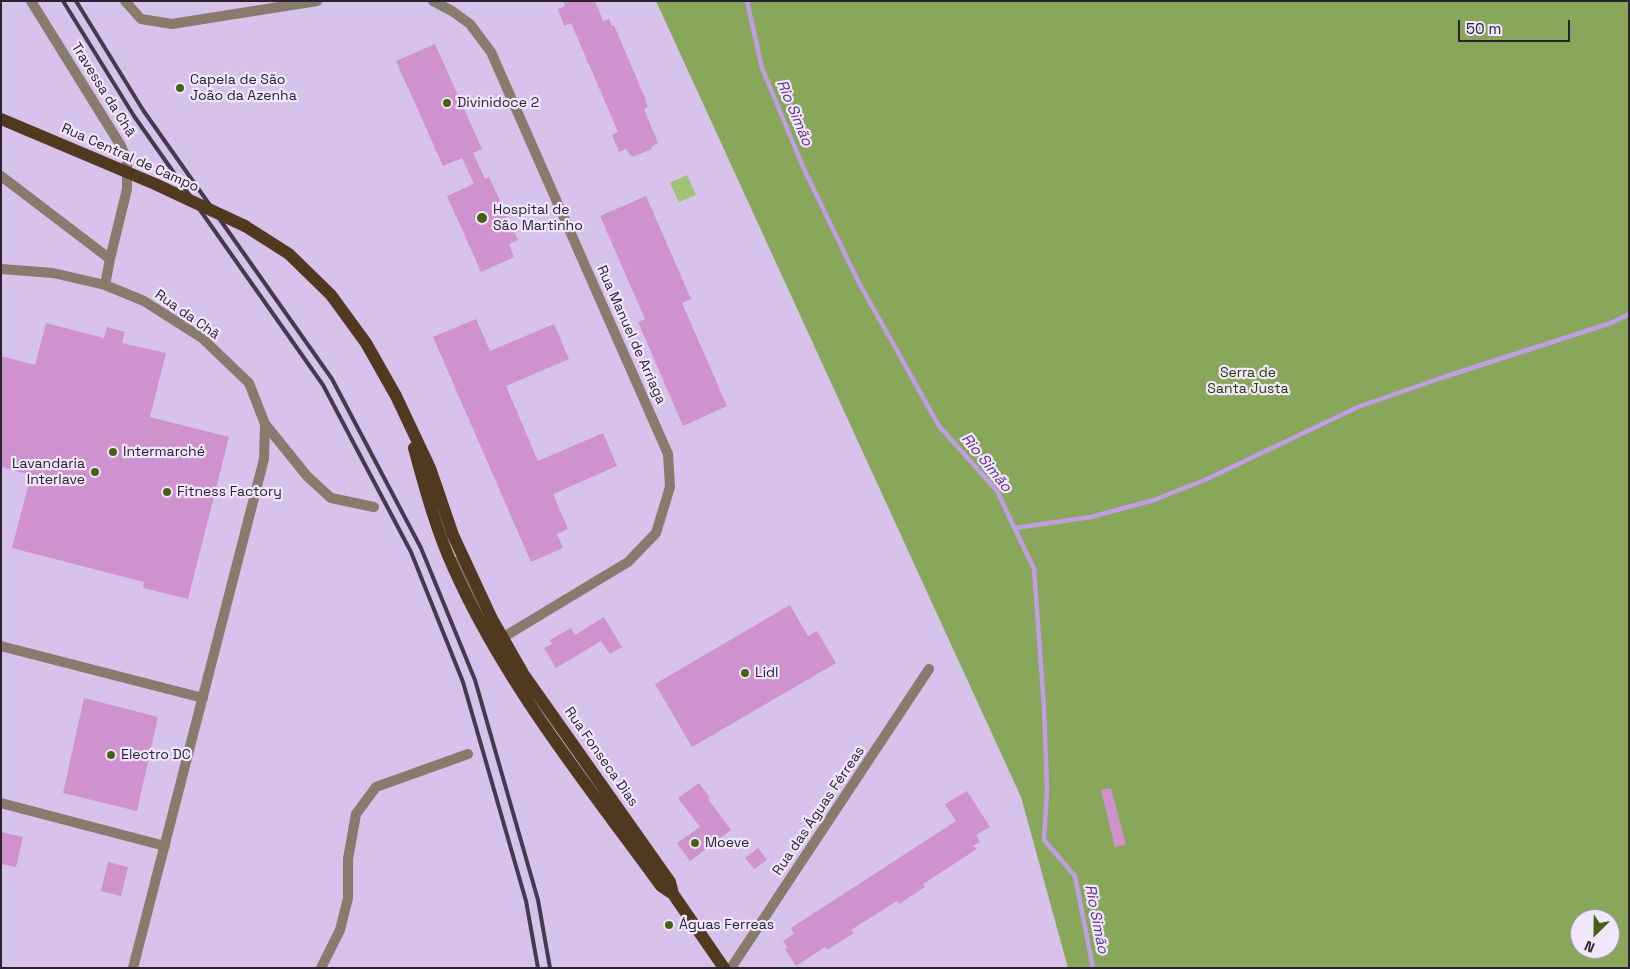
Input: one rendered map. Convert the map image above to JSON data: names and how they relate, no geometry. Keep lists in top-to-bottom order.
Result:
{
  "streets": {
    "main road": ["Rua Central de Campo", "Rua Fonseca Dias"],
    "street": [
      "Travessa da Chã",
      "Rua da Chã",
      "Rua Manuel de Arriaga",
      "Rua das Águas Férreas"
    ]
  },
  "crossings": [
    ["Rua Central de Campo", "Rua Fonseca Dias"],
    ["Rua Manuel de Arriaga", "Rua Fonseca Dias"]
  ],
  "water": ["Rio Simão"],
  "parks": ["Serra de Santa Justa"],
  "places": [
    "Capela de São João da Azenha",
    "Divinidoce 2",
    "Hospital de São Martinho",
    "Intermarché",
    "Lavandaria Interlave",
    "Fitness Factory",
    "Lidl",
    "Electro DC",
    "Moeve",
    "Águas Ferreas"
  ],
  "scale_bar": "50 m",
  "north": "bottom left"
}
